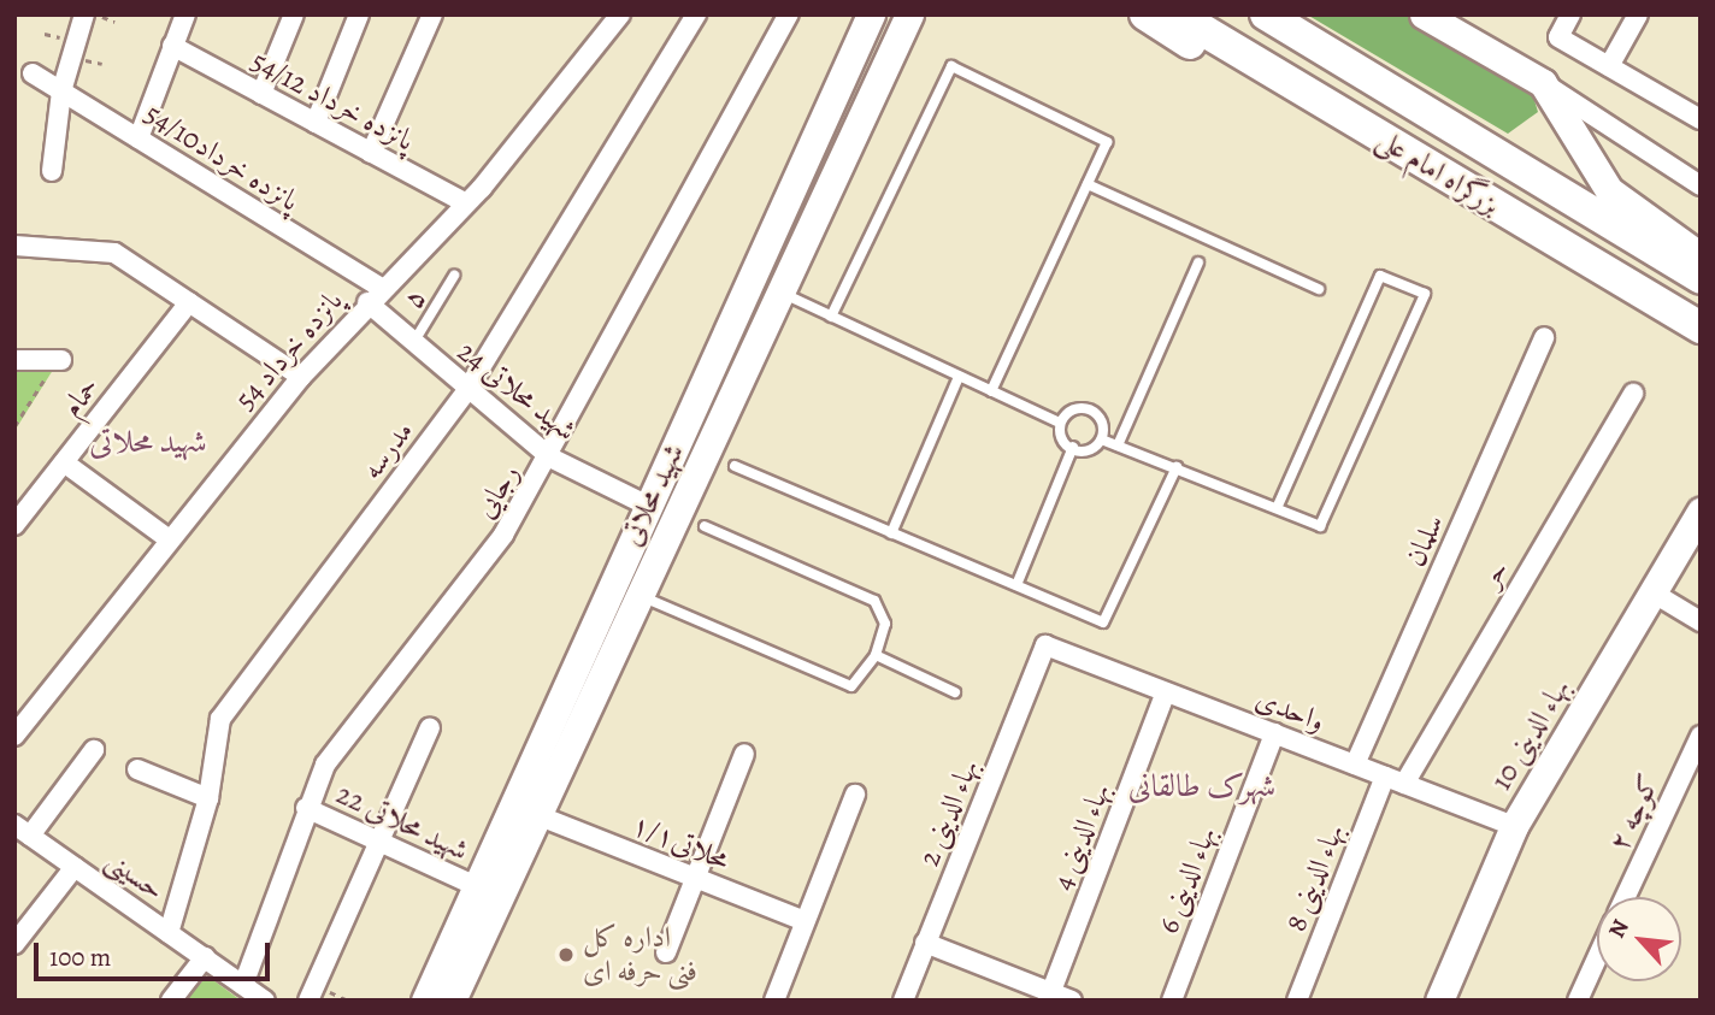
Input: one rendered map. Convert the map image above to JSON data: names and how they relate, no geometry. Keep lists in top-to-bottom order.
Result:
{
  "streets": {
    "highway": ["بزرگراه امام علی"],
    "main road": ["شهید محلاتی", "بهاء الدینی 10"],
    "street": [
      "پانزده خرداد 54/12",
      "پانزده خرداد54/10",
      "پانزده خرداد 54",
      "شهید محلاتی 24",
      "حمام",
      "مدرسه",
      "رجایی",
      "سلمان",
      "حر",
      "واحدی",
      "بهاء الدینی 2",
      "کوچه ۲",
      "شهید محلاتی 22",
      "بهاء الدینی 4",
      "محلاتی۱/۱",
      "حسینی",
      "بهاء الدینی 8",
      "بهاء الدینی 6"
    ],
    "lane": ["۵"]
  },
  "crossings": [
    ["پانزده خرداد 54/12", "پانزده خرداد 54"],
    ["پانزده خرداد54/10", "پانزده خرداد 54"],
    ["پانزده خرداد54/10", "شهید محلاتی 24"],
    ["۵", "شهید محلاتی 24"],
    ["پانزده خرداد 54", "شهید محلاتی 24"],
    ["شهید محلاتی 24", "مدرسه"],
    ["شهید محلاتی 24", "رجایی"],
    ["شهید محلاتی 24", "شهید محلاتی"],
    ["مدرسه", "حسینی"],
    ["رجایی", "شهید محلاتی 22"],
    ["رجایی", "حسینی"],
    ["شهید محلاتی", "شهید محلاتی 22"],
    ["شهید محلاتی", "محلاتی۱/۱"],
    ["سلمان", "واحدی"],
    ["حر", "واحدی"],
    ["واحدی", "بهاء الدینی 10"],
    ["واحدی", "بهاء الدینی 2"],
    ["واحدی", "بهاء الدینی 4"],
    ["واحدی", "بهاء الدینی 8"],
    ["واحدی", "بهاء الدینی 6"]
  ],
  "districts": ["شهید محلاتی", "شهرک طالقانی"],
  "places": ["اداره کل فنی حرفه ای"],
  "scale_bar": "100 m",
  "north": "top left"
}
